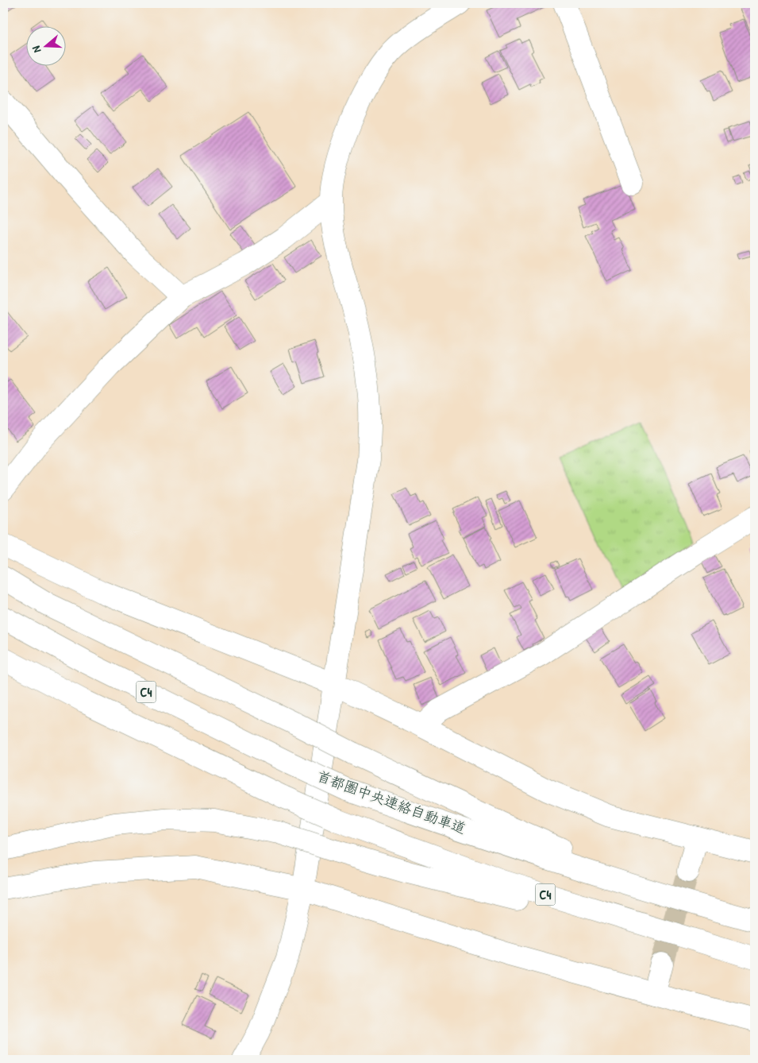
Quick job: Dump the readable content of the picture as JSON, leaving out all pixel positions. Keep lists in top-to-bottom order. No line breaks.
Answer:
{"streets":{"main road":["C4","首都圏中央連絡自動車道"]},"north":"left"}
